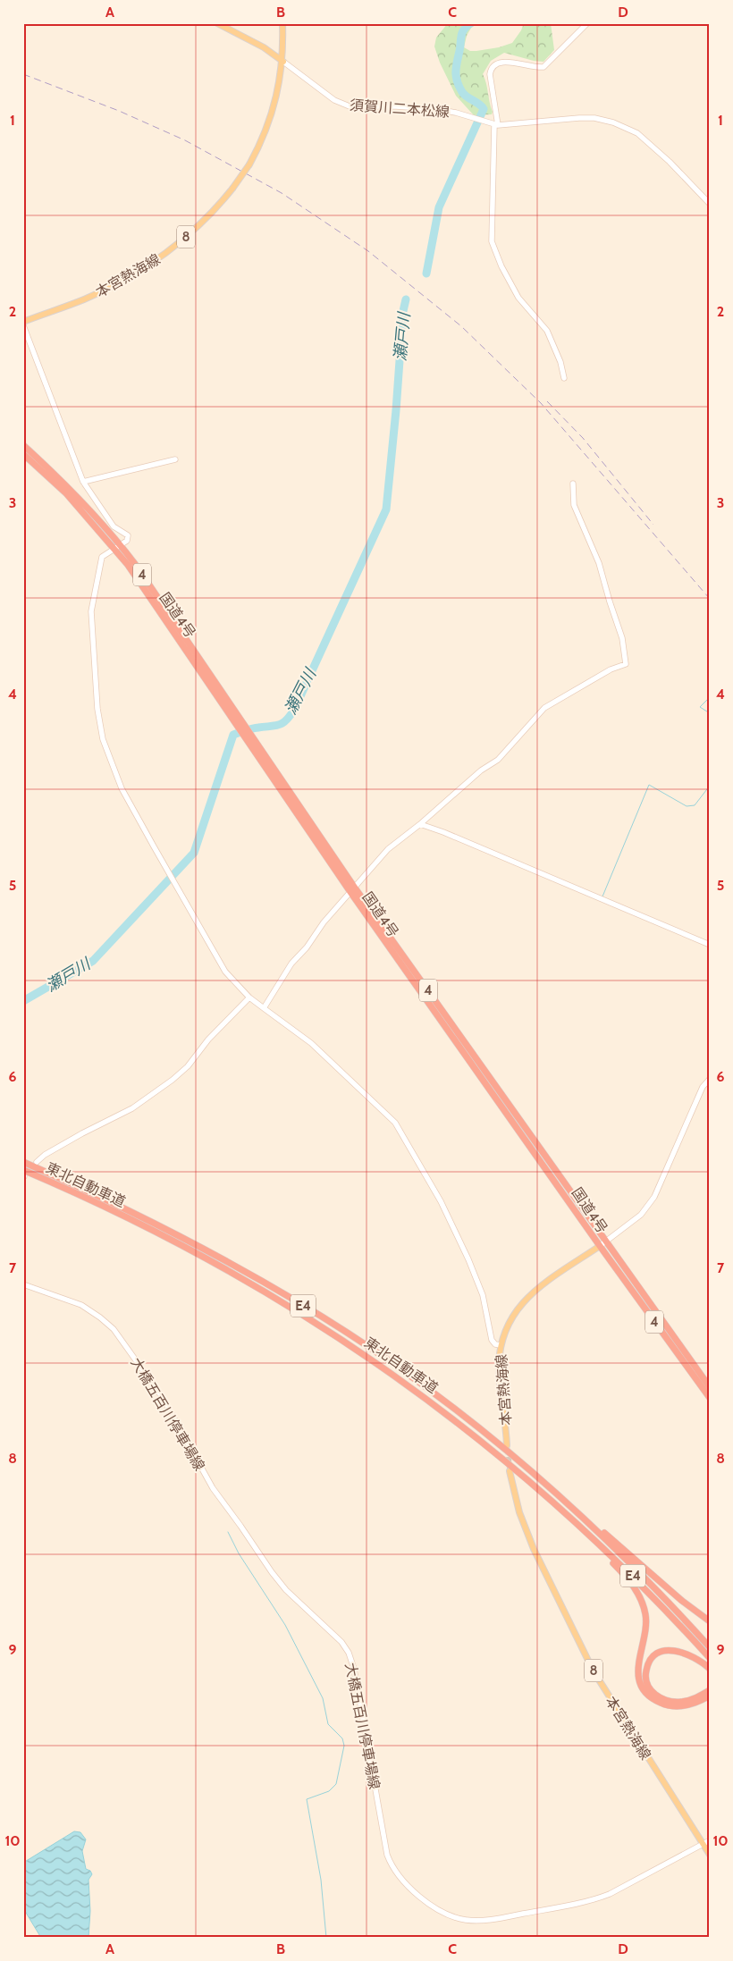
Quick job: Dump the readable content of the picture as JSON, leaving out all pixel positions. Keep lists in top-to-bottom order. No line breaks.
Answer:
{"streets":{"highway":["4","国道4号","東北自動車道","E4"],"main road":["8","本宮熱海線"],"street":["須賀川二本松線","大橋五百川停車場線"]},"crossings":[["須賀川二本松線","本宮熱海線"],["本宮熱海線","国道4号"],["本宮熱海線","大橋五百川停車場線"]],"water":["瀬戸川"],"grid":{"columns":["A","B","C","D"],"rows":["1","2","3","4","5","6","7","8","9","10"]}}
